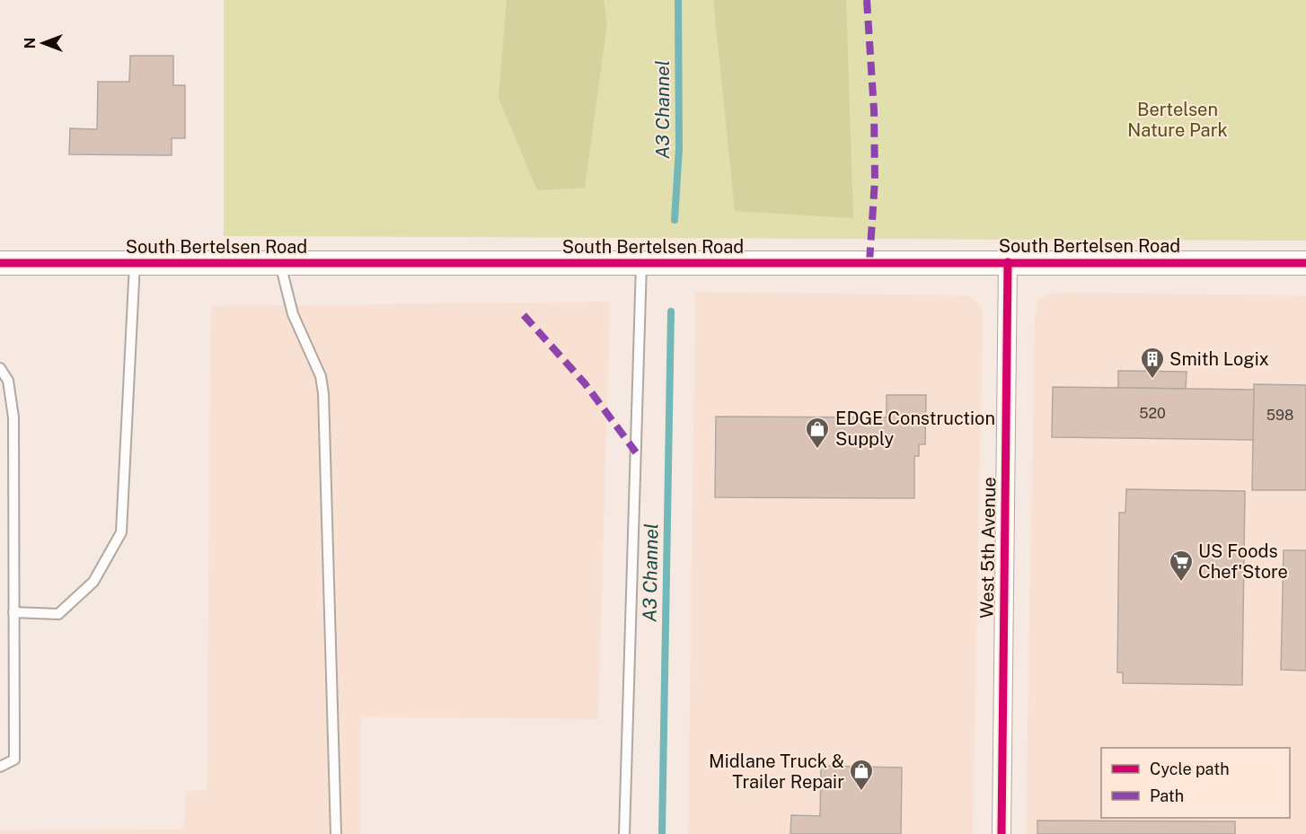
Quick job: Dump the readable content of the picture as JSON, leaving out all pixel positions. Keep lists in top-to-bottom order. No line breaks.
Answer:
{"streets":{"street":["South Bertelsen Road","West 5th Avenue"]},"crossings":[["South Bertelsen Road","West 5th Avenue"]],"water":["A3 Channel"],"parks":["Bertelsen Nature Park"],"places":{"building":["Smith Logix"],"shop":["EDGE Construction Supply","Midlane Truck & Trailer Repair"],"supermarket":["US Foods Chef'Store"]},"house_numbers":["520","598"],"legend":["Cycle path","Path"],"north":"left"}
